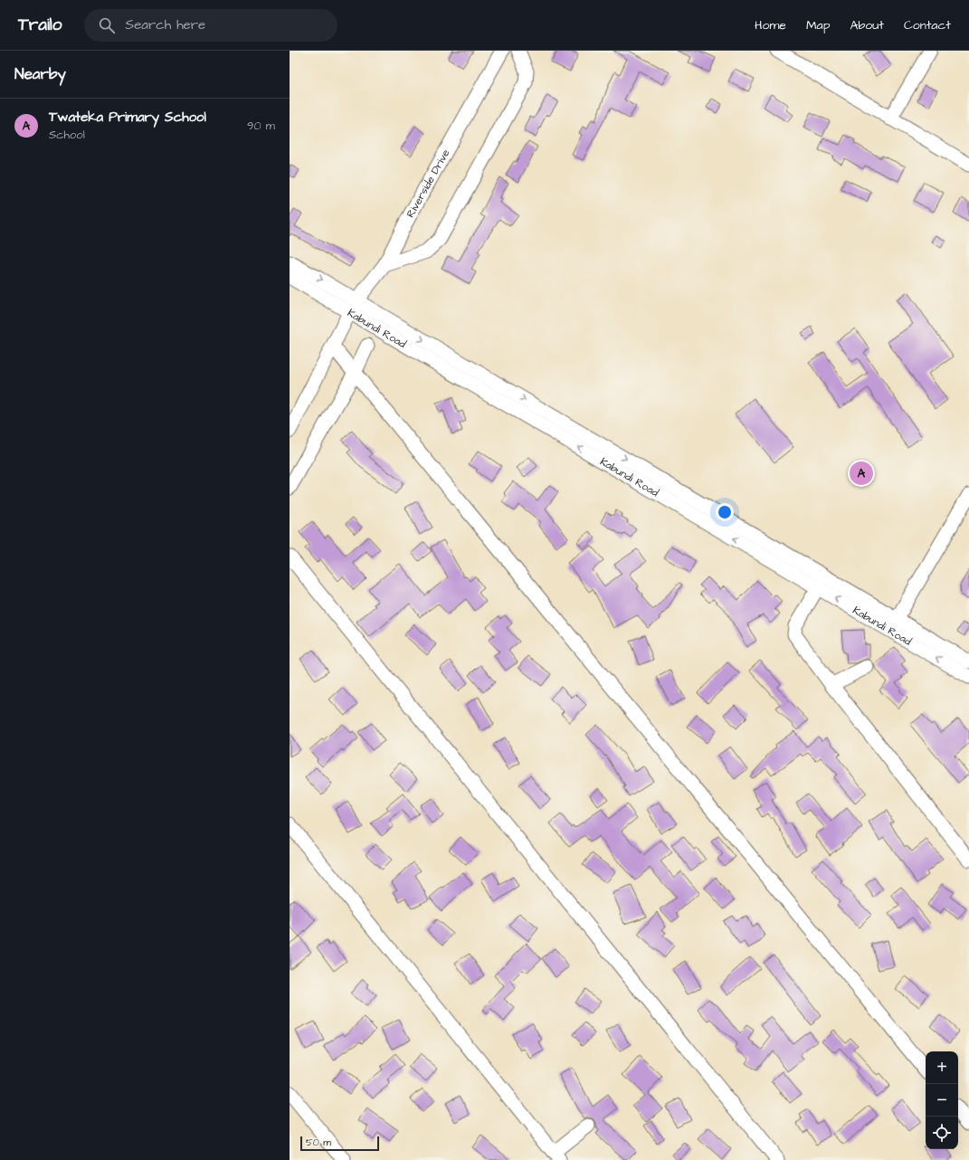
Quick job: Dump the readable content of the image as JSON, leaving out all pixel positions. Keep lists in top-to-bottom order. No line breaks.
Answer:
{"streets":{"street":["Riverside Drive","Kabundi Road"]},"crossings":[["Riverside Drive","Kabundi Road"]],"scale_bar":"50 m","page":{"header":"Trailo","search":"Search here","nav":["Home","Map","About","Contact"],"heading":"Nearby","list":[{"mark":"A","name":"Twateka Primary School","note":"School","value":"90 m"}],"pins":"A","map_buttons":["+","−"],"scale":"50 m"}}
